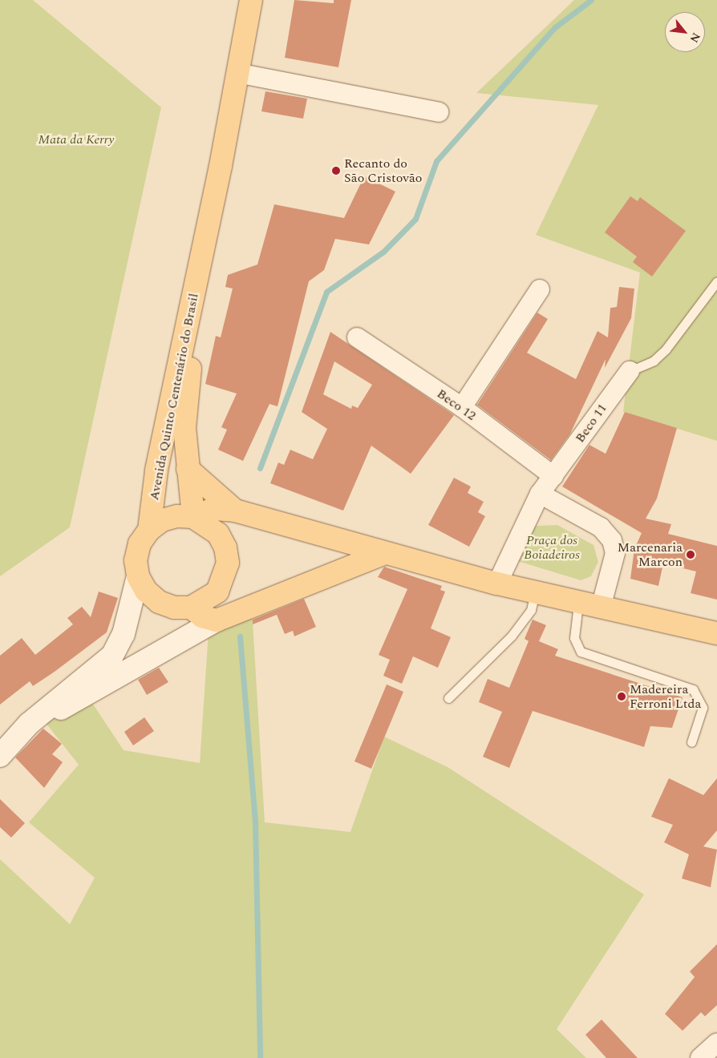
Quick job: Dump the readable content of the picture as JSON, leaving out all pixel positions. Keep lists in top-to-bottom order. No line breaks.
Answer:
{"streets":{"main road":["Avenida Quinto Centenário do Brasil"],"street":["Beco 12","Beco 11"]},"crossings":[["Beco 12","Beco 11"]],"parks":["Mata da Kerry","Praça dos Boiadeiros"],"places":["Recanto do São Cristovão","Marcenaria Marcon","Madereira Ferroni Ltda"],"north":"bottom right"}
